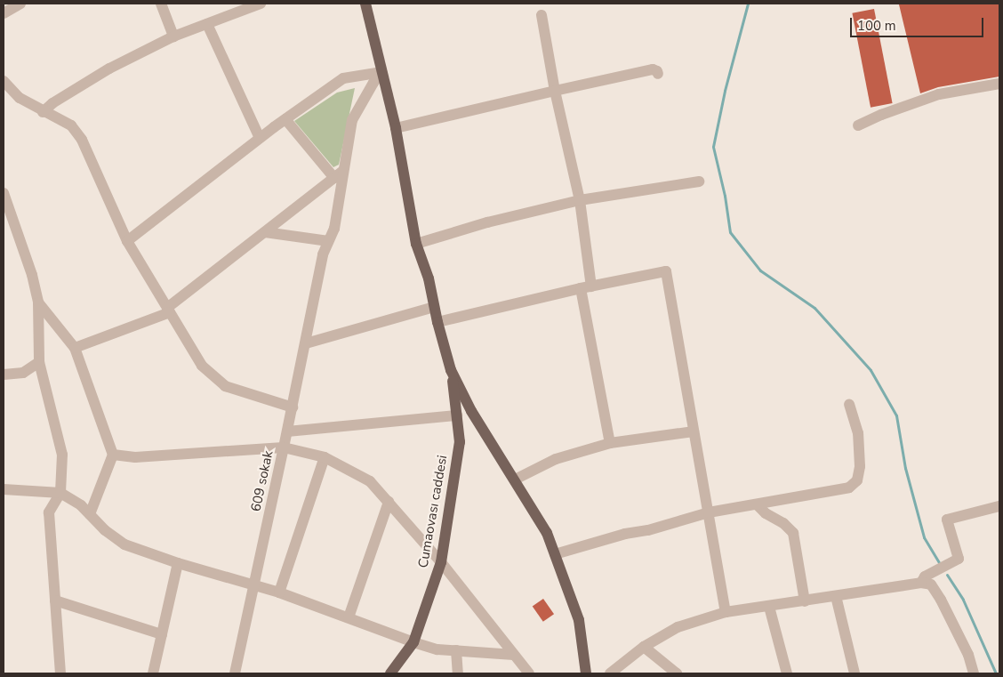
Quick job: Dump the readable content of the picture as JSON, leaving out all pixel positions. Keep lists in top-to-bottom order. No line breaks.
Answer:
{"streets":{"main road":["Cumaovası caddesi"],"street":["609 sokak"]},"crossings":[["609 sokak","Cumaovası caddesi"]],"scale_bar":"100 m"}
